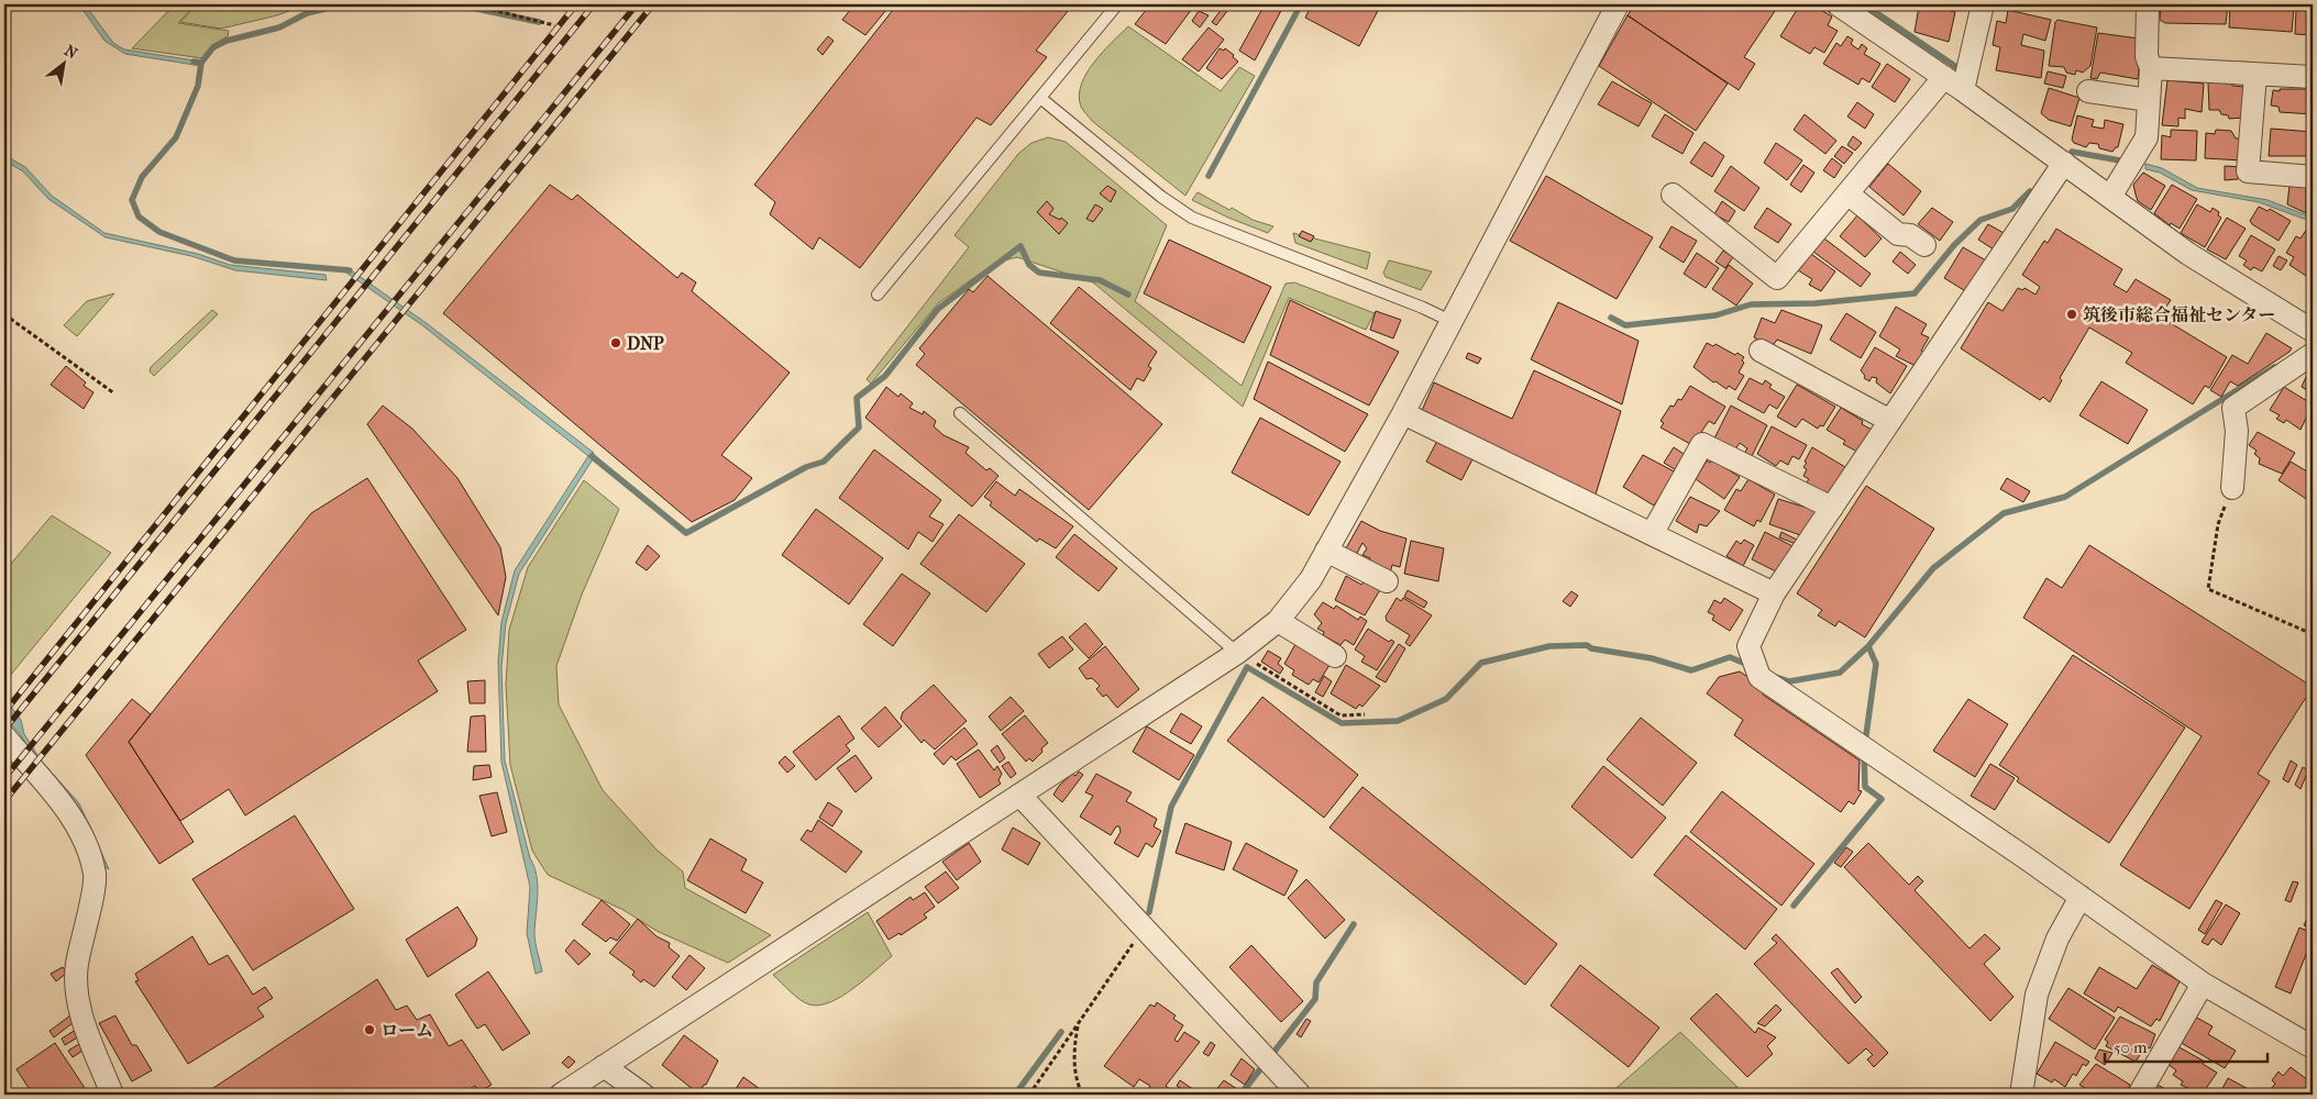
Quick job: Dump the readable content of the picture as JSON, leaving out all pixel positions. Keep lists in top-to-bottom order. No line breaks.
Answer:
{"places":["筑後市総合福祉センター","DNP","ローム"],"scale_bar":"50 m","north":"top right"}
